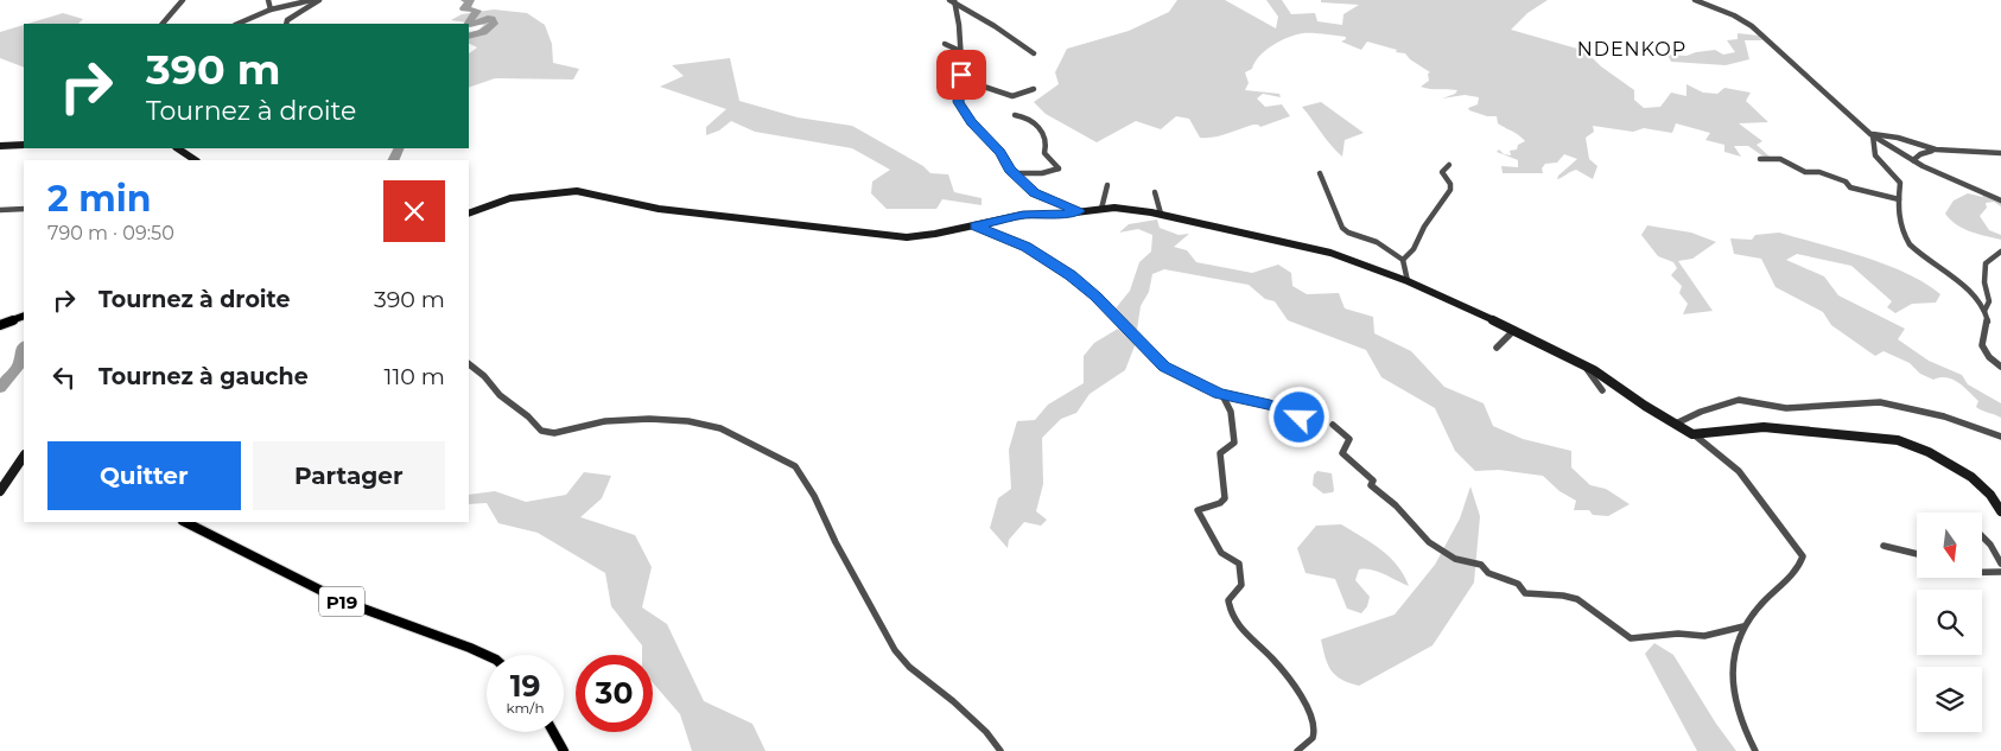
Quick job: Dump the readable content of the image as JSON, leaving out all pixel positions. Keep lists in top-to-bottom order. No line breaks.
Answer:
{"streets":{"main road":["P19"]},"districts":["NDENKOP"],"north":"bottom","page":{"turn":["390 m","Tournez à droite"],"heading":["2 min","790 m · 09:50"],"list":[{"name":"Tournez à droite","value":"390 m"},{"name":"Tournez à gauche","value":"110 m"}],"buttons":["Quitter","Partager"],"speed":"19 km/h","limit":"30"}}
